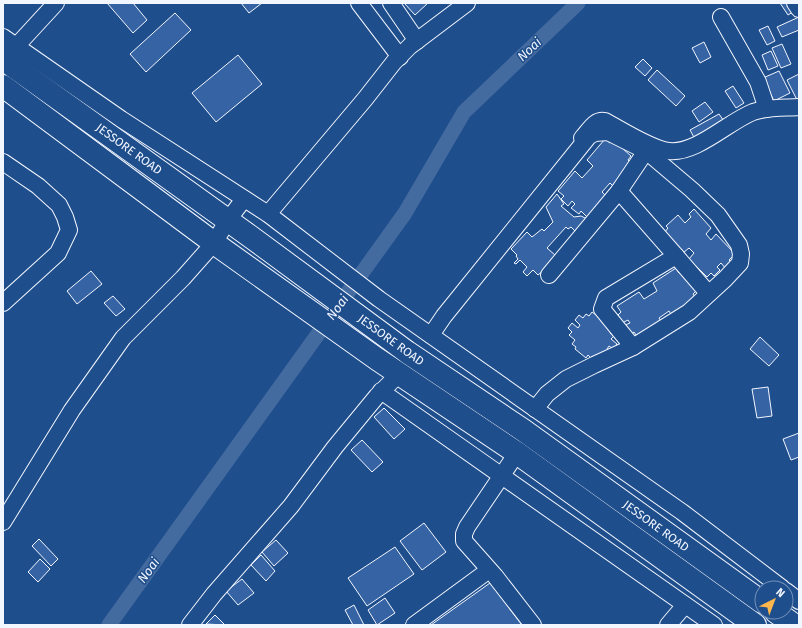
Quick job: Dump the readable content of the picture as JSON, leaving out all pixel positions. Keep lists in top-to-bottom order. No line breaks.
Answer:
{"streets":{"highway":["JESSORE ROAD"]},"water":["Noai"],"north":"top right"}
